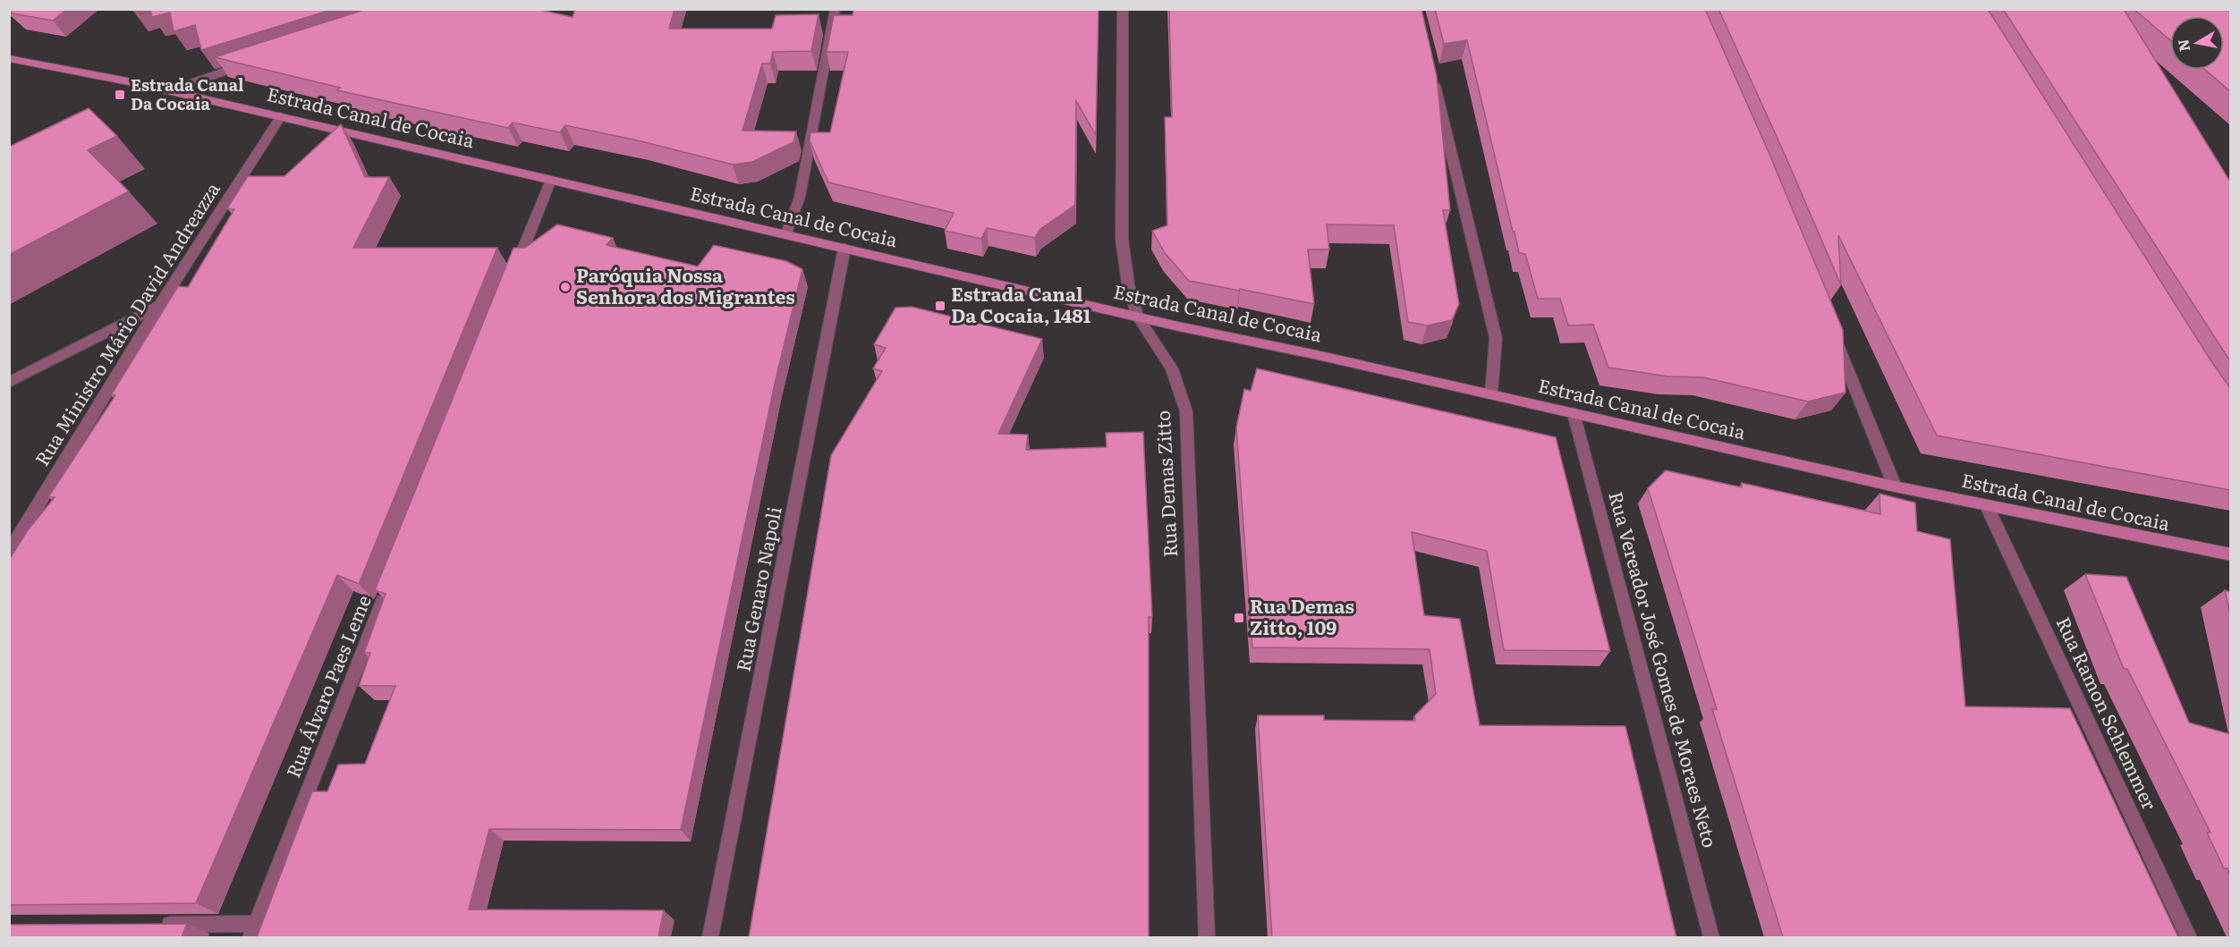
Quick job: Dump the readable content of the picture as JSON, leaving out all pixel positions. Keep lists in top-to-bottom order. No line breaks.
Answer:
{"streets":{"main road":["Estrada Canal de Cocaia"],"street":["Rua Ministro Mário David Andreazza","Rua Demas Zitto","Rua Genaro Napoli","Rua Vereador José Gomes de Moraes Neto","Rua Álvaro Paes Leme","Rua Ramon Schlemmer"]},"crossings":[["Estrada Canal de Cocaia","Rua Ministro Mário David Andreazza"],["Estrada Canal de Cocaia","Rua Demas Zitto"],["Estrada Canal de Cocaia","Rua Genaro Napoli"],["Estrada Canal de Cocaia","Rua Vereador José Gomes de Moraes Neto"],["Estrada Canal de Cocaia","Rua Ramon Schlemmer"]],"places":{"transit":["Estrada Canal Da Cocaia","Estrada Canal Da Cocaia, 1481","Rua Demas Zitto, 109"],"other":["Paróquia Nossa Senhora dos Migrantes"]},"north":"left"}
